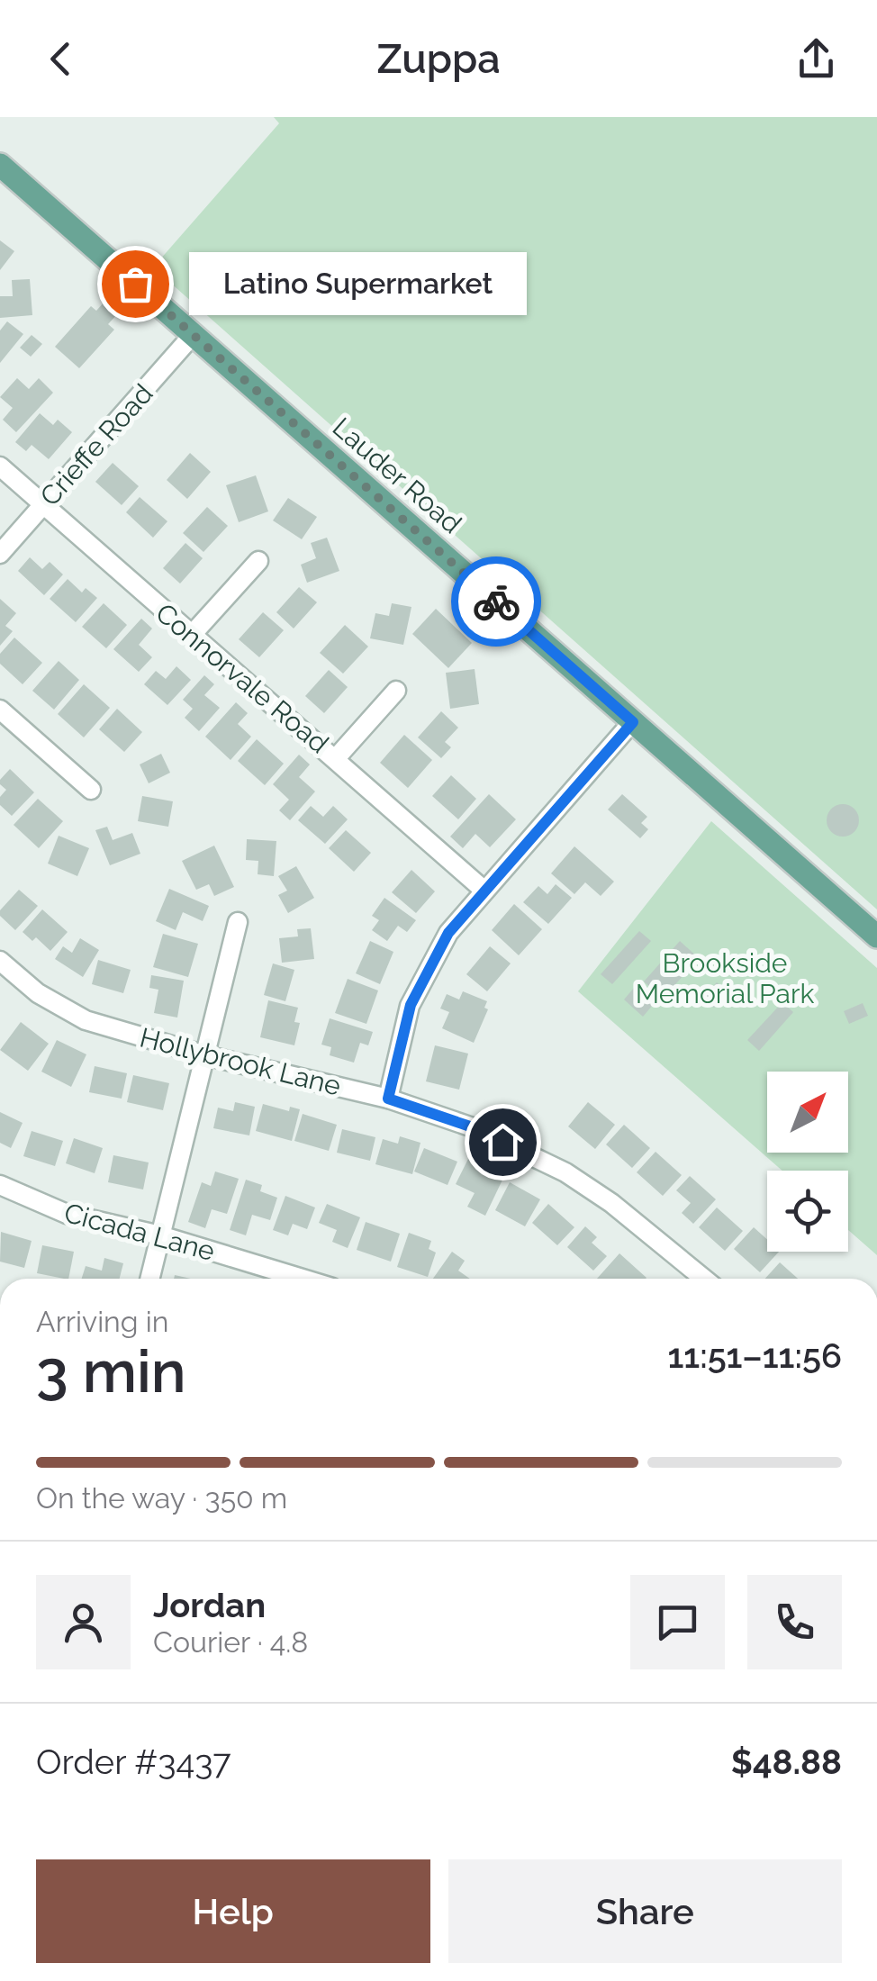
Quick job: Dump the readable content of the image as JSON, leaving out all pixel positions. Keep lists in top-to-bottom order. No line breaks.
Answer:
{"streets":{"main road":["Lauder Road"],"street":["Crieffe Road","Connorvale Road","Hollybrook Lane","Cicada Lane"]},"crossings":[["Crieffe Road","Lauder Road"],["Crieffe Road","Connorvale Road"]],"parks":["Brookside Memorial Park"],"places":["Latino Supermarket"],"north":"top right","page":{"header":"Zuppa","bubble":"Latino Supermarket","heading":["3 min","Arriving in","11:51–11:56"],"panel":["Jordan","Courier · 4.8","Order #3437","$48.88"],"bar":"On the way · 350 m","buttons":["Help","Share"]}}
